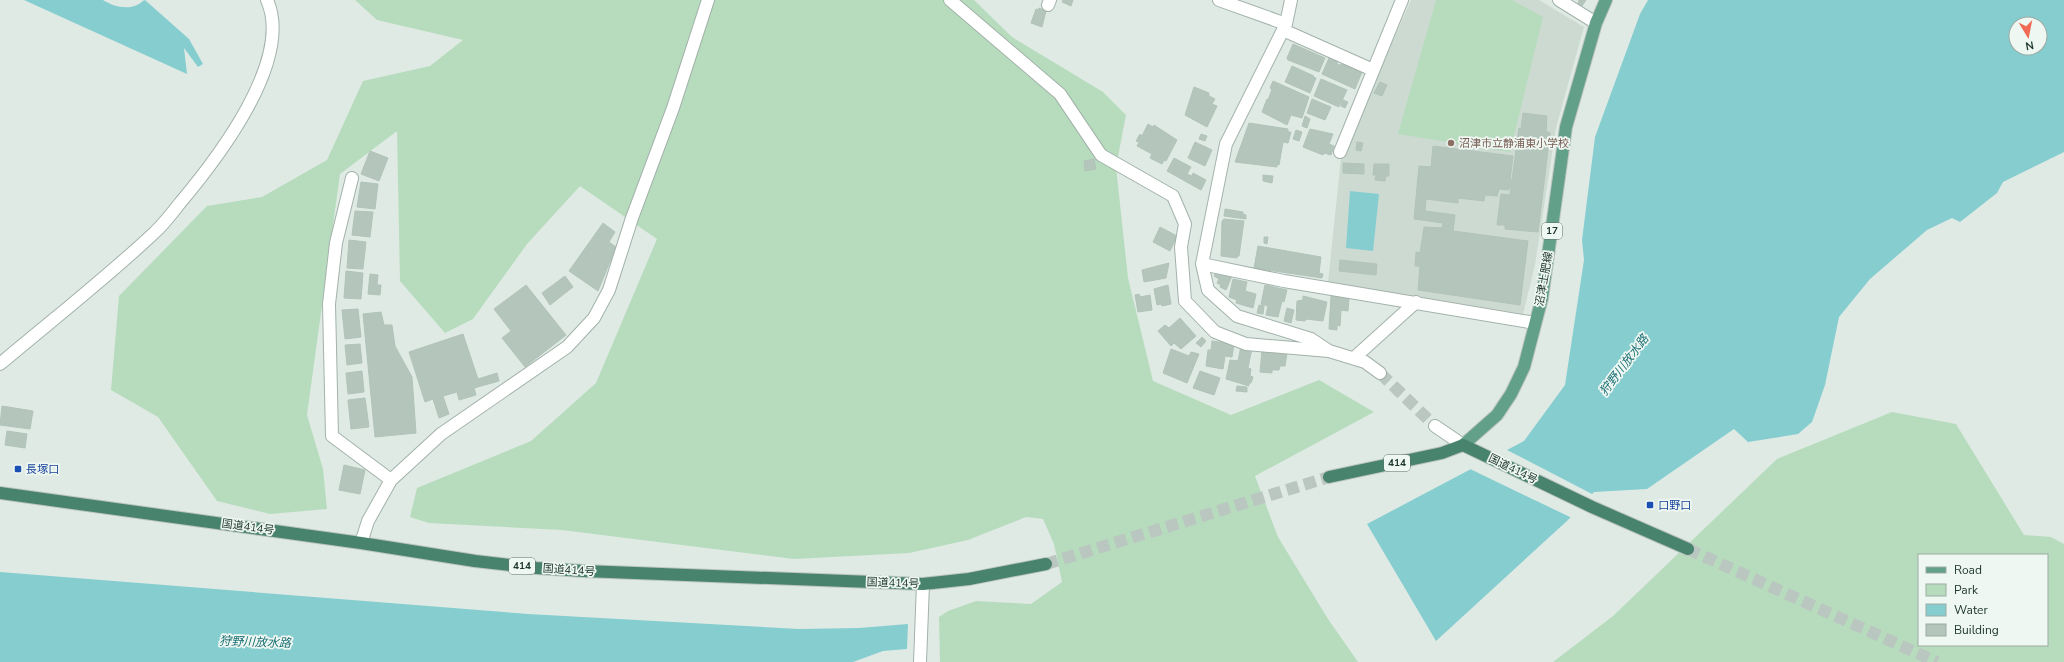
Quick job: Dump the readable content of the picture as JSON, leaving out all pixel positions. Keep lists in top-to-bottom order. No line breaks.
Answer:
{"streets":{"highway":["414","国道414号"],"main road":["17","沼津土肥線"]},"crossings":[["沼津土肥線","414"],["沼津土肥線","国道414号"],["414","国道414号"]],"water":["狩野川放水路"],"places":{"other":["沼津市立静浦東小学校"],"transit":["長塚口","口野口"]},"legend":["Road","Park","Water","Building"],"north":"bottom"}
